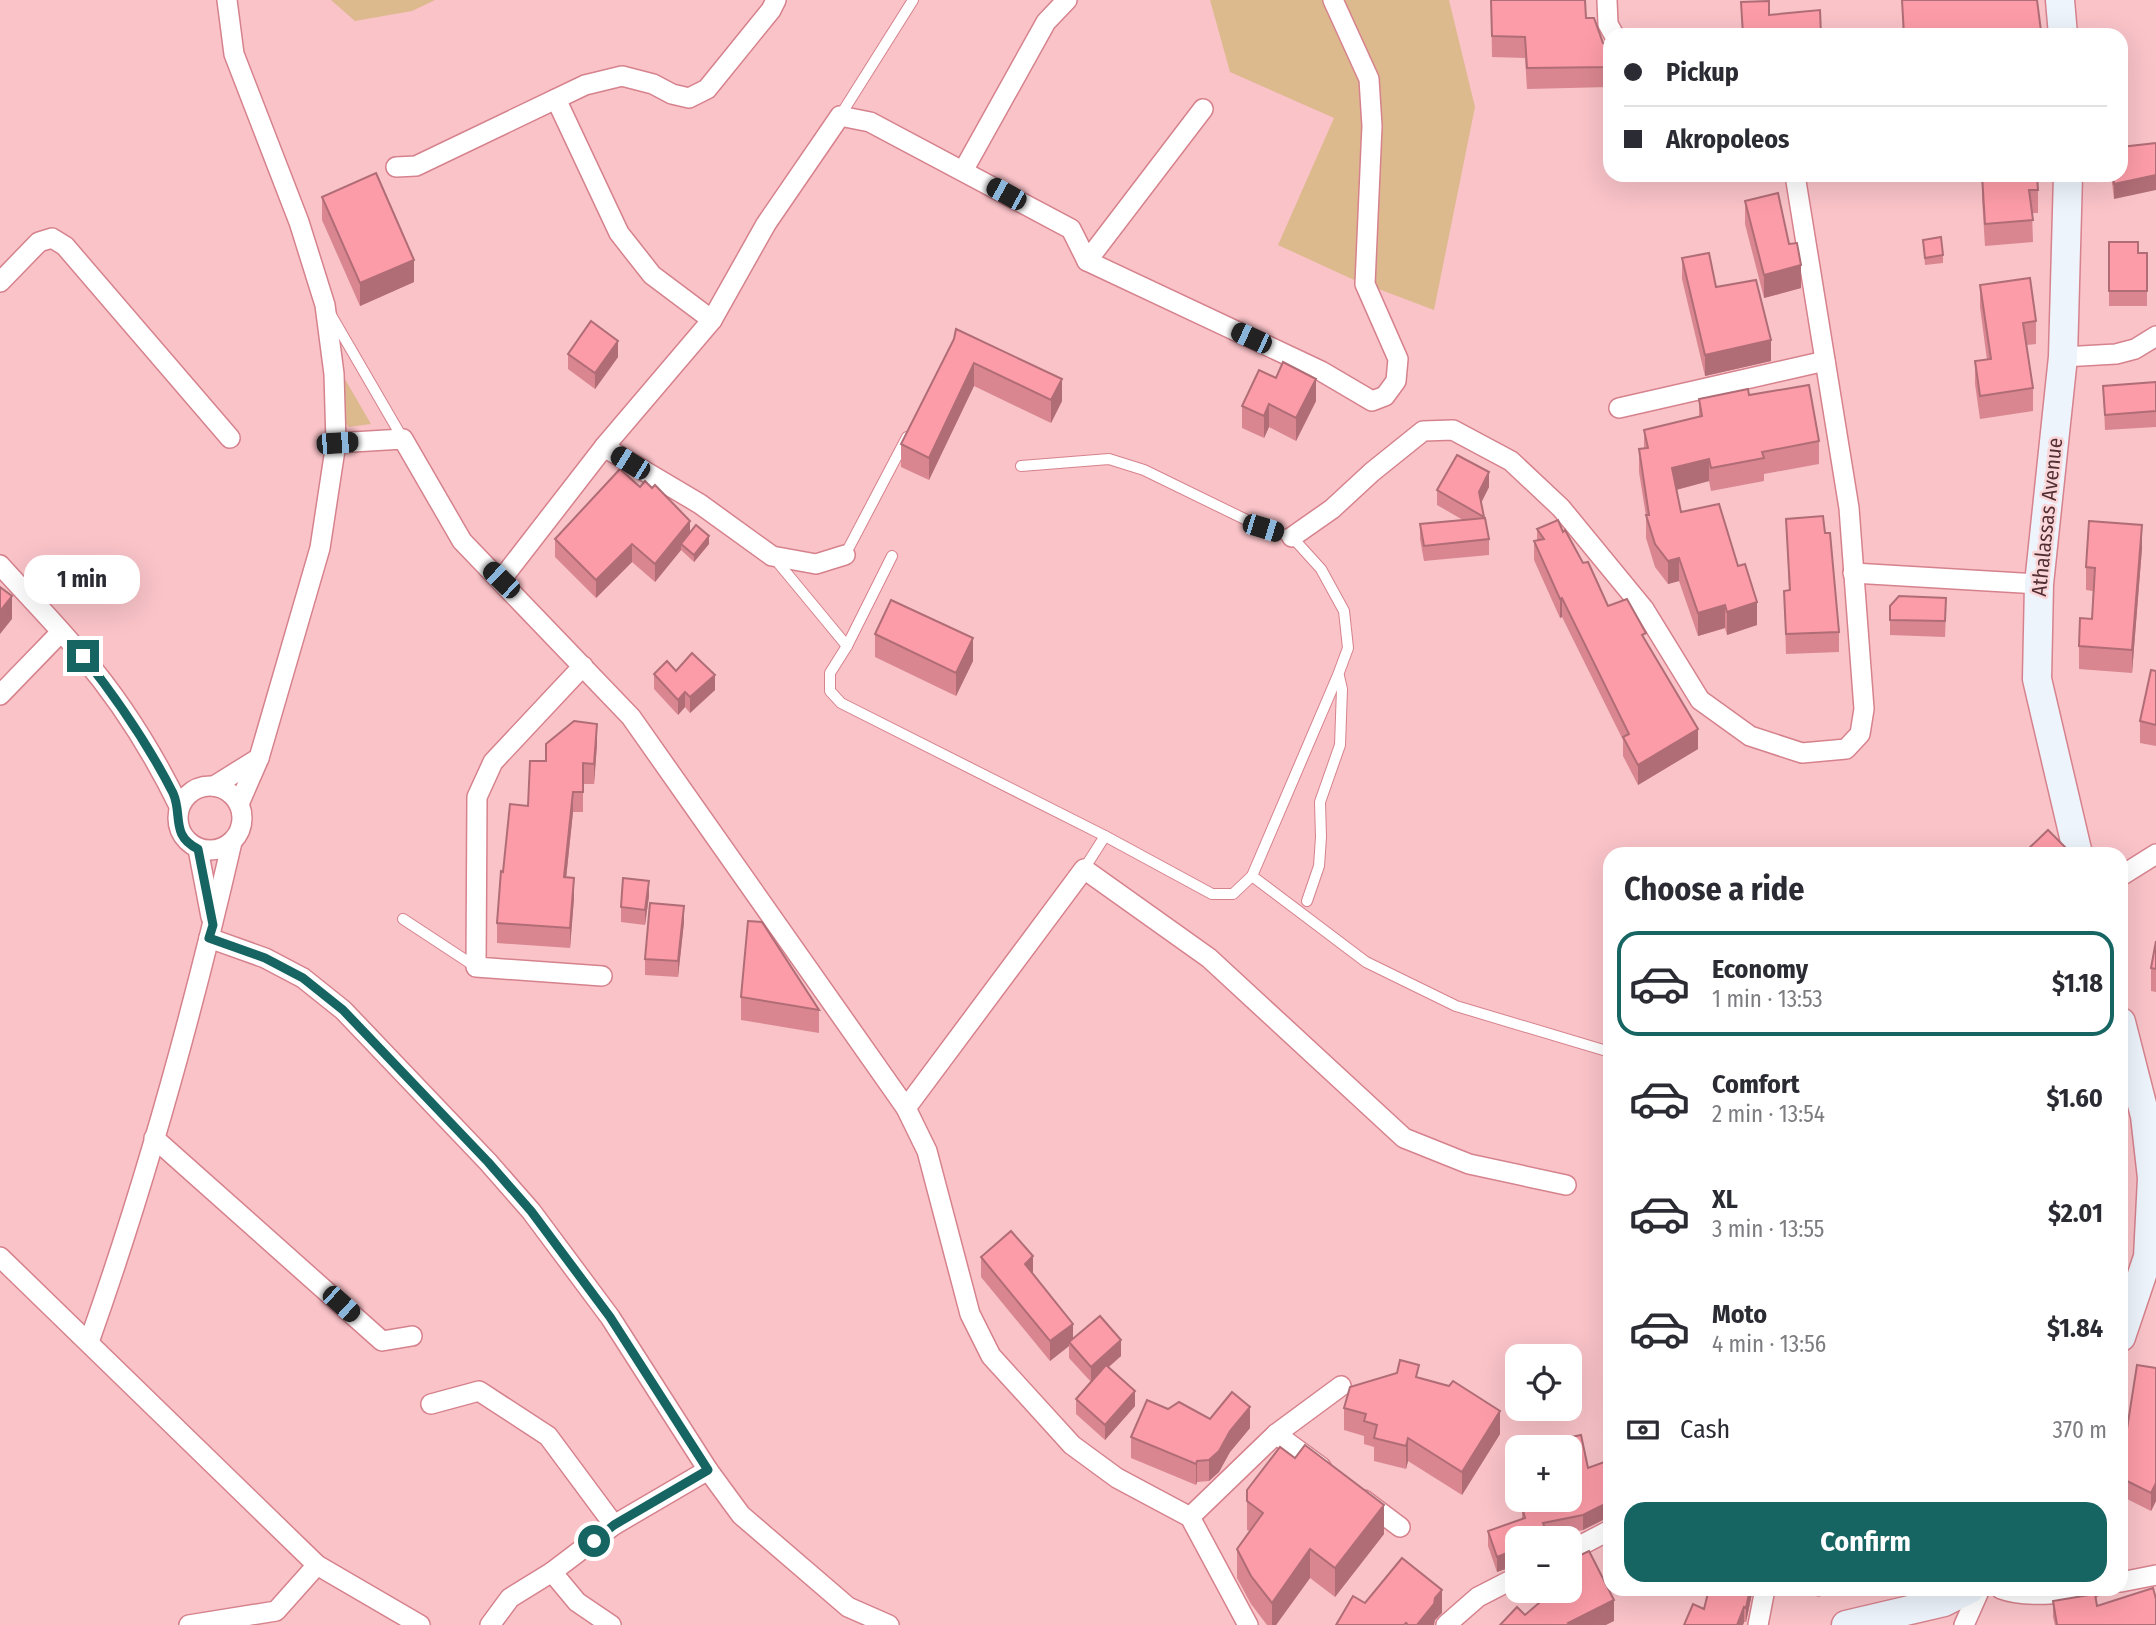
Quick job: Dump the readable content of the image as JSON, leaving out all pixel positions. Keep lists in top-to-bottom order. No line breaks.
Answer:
{"streets":{"main road":["Athalassas Avenue"]},"page":{"banner":["Pickup","Akropoleos"],"bubble":"1 min","heading":"Choose a ride","list":[{"name":"Economy","note":"1 min · 13:53","value":"$1.18"},{"name":"Comfort","note":"2 min · 13:54","value":"$1.60"},{"name":"XL","note":"3 min · 13:55","value":"$2.01"},{"name":"Moto","note":"4 min · 13:56","value":"$1.84"}],"map_buttons":["+","−"],"pay":["Cash","370 m"],"buttons":"Confirm"}}
